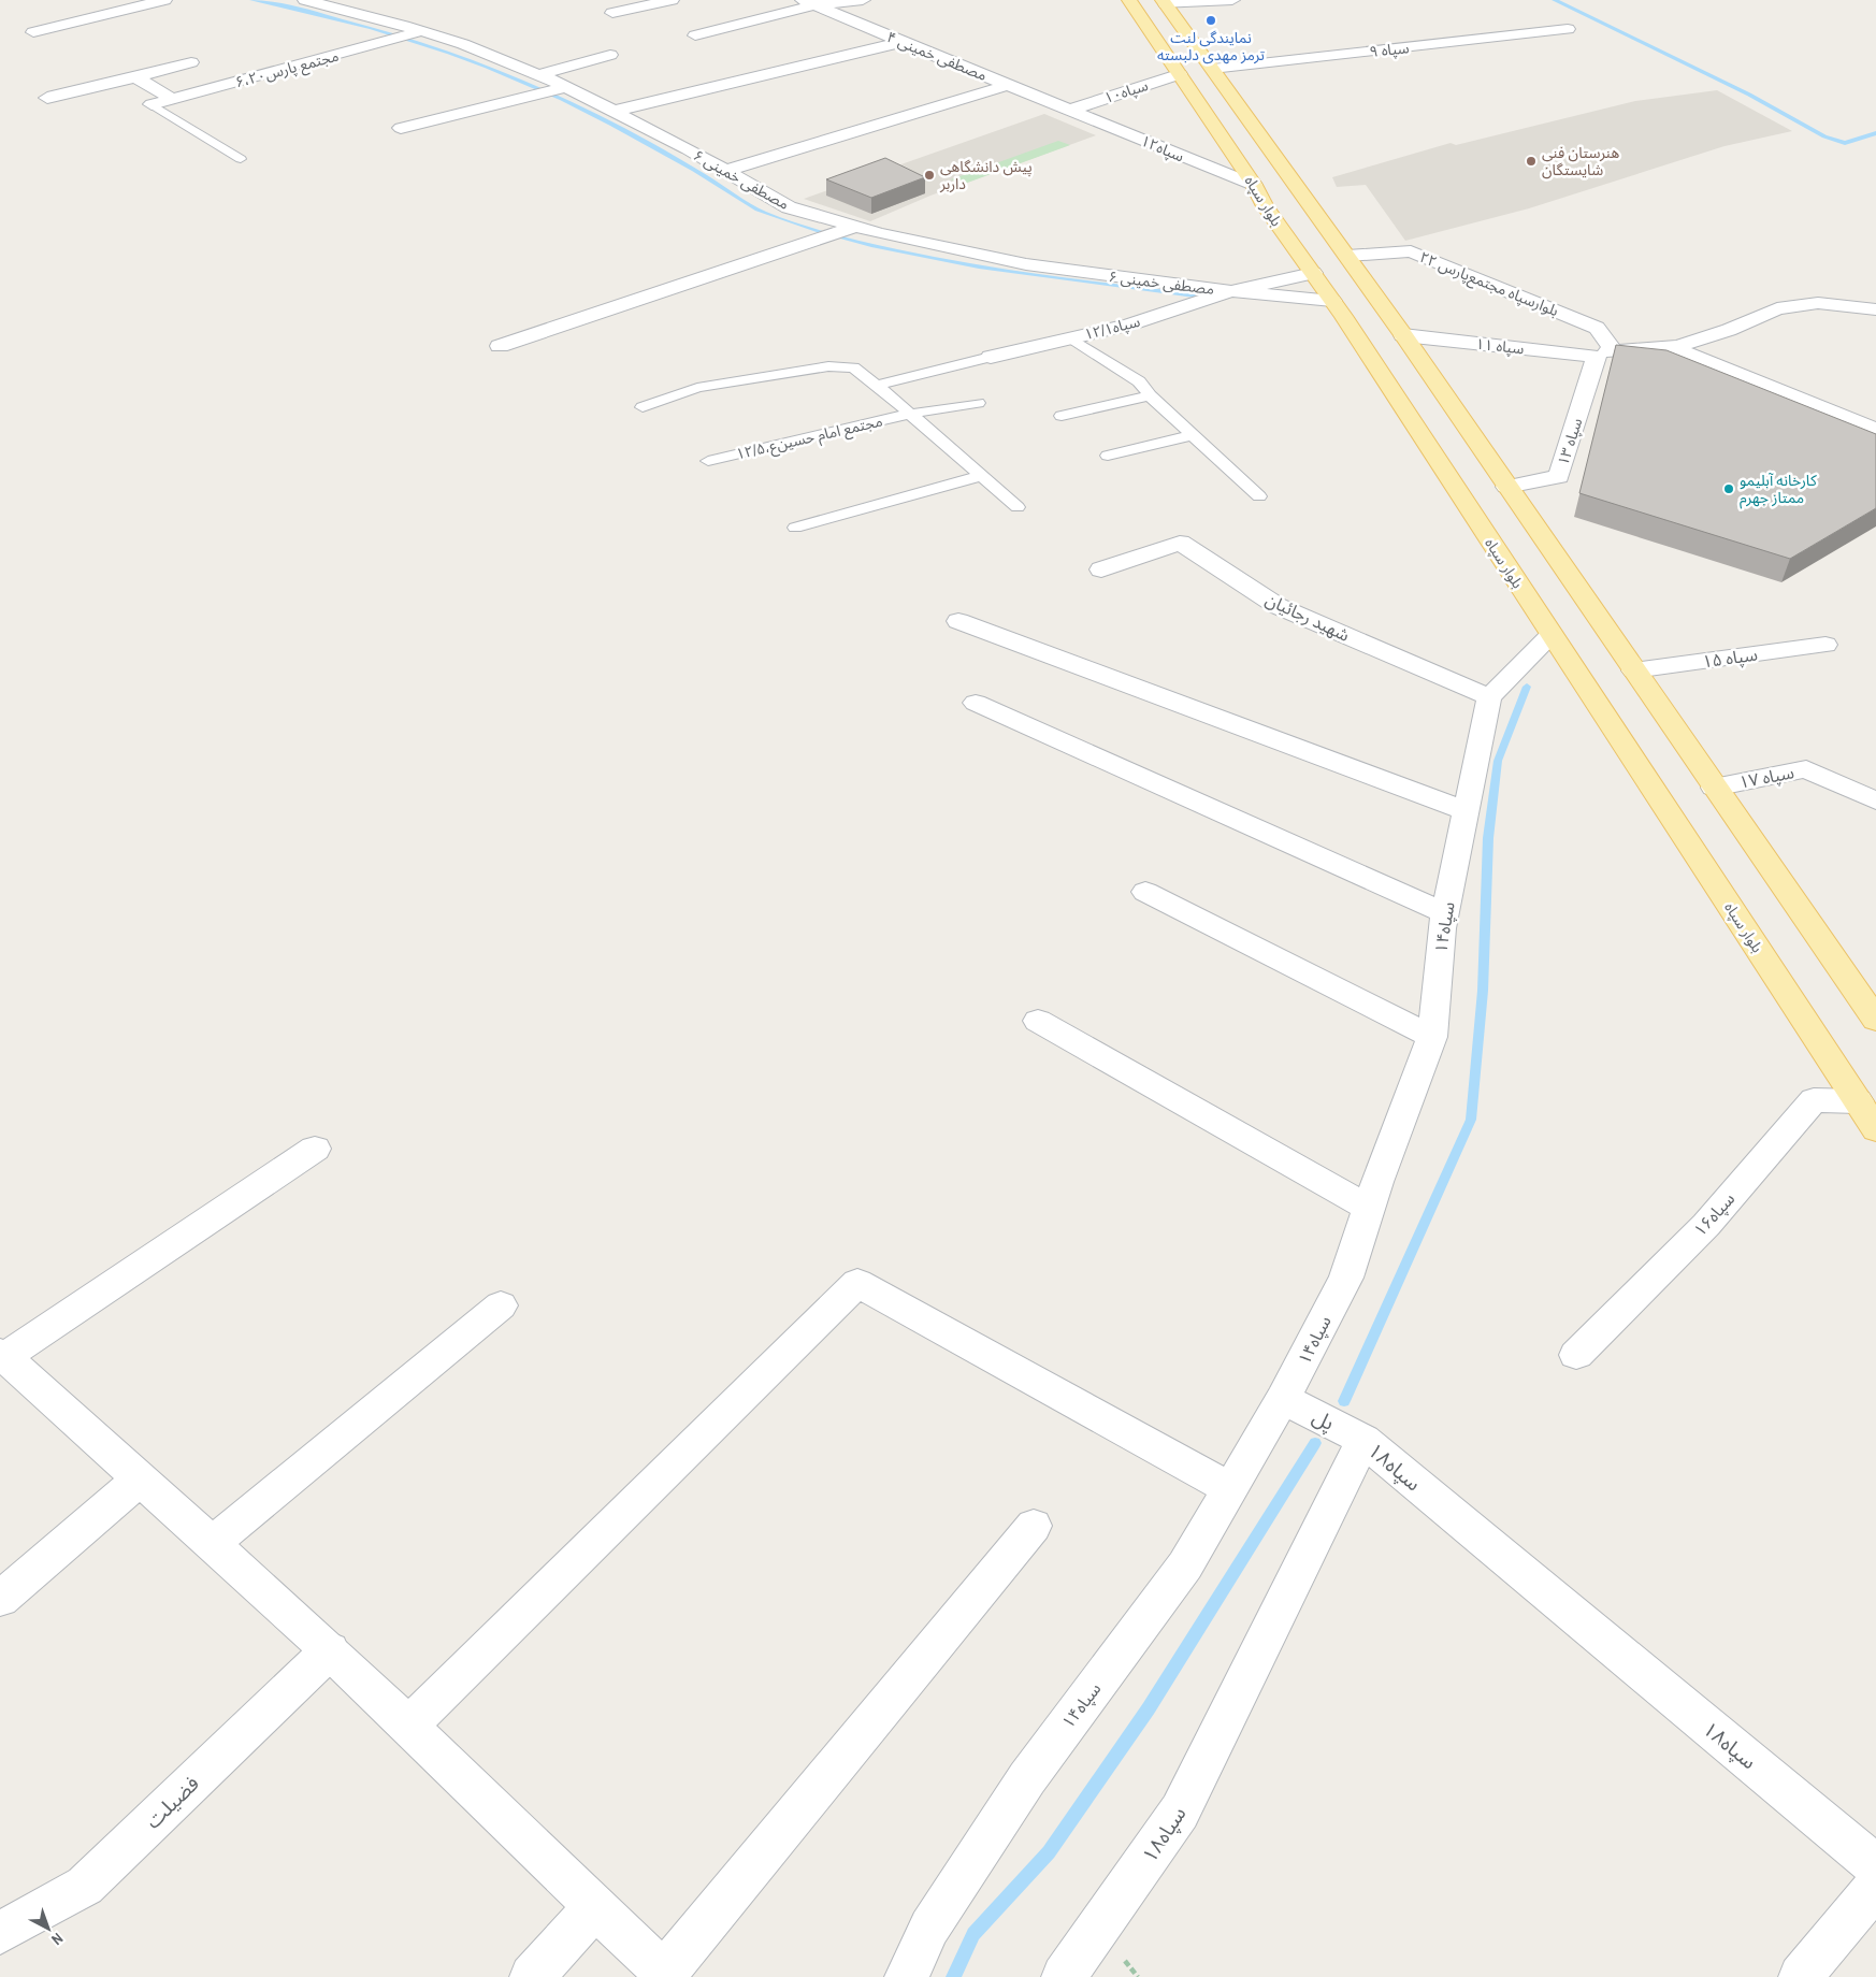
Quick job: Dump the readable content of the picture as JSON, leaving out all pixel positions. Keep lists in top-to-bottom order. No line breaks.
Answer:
{"streets":{"main road":["بلوار سپاه"],"street":["سپاه ۹","مصطفی خمینی ۴","۶،مجتمع پارس۲۰","سپاه۱۰","سپاه۱۲","مصطفی خمینی ۶","بلوارسپاه مجتمع‌پارس ۲۲","سپاه۱۲/۱","سپاه ۱۱","سپاه ۱۳","شهید رجائیان","سپاه ۱۵","سپاه ۱۷","سپاه۱۴","سپاه۱۶","پل","سپاه۱۸","فضیلت"],"lane":["۱۲/۵،مجتمع امام حسین‌ع"]},"crossings":[["سپاه ۹","بلوار سپاه"],["مصطفی خمینی ۴","سپاه۱۰"],["مصطفی خمینی ۴","سپاه۱۲"],["۶،مجتمع پارس۲۰","مصطفی خمینی ۶"],["سپاه۱۰","سپاه۱۲"],["سپاه۱۰","بلوار سپاه"],["سپاه۱۲","بلوار سپاه"],["مصطفی خمینی ۶","سپاه۱۲/۱"],["بلوار سپاه","بلوارسپاه مجتمع‌پارس ۲۲"],["بلوار سپاه","سپاه۱۲/۱"],["بلوار سپاه","سپاه ۱۱"],["بلوار سپاه","سپاه ۱۳"],["بلوار سپاه","سپاه ۱۵"],["بلوار سپاه","سپاه ۱۷"],["بلوار سپاه","سپاه۱۶"],["بلوارسپاه مجتمع‌پارس ۲۲","سپاه ۱۱"],["بلوارسپاه مجتمع‌پارس ۲۲","سپاه ۱۳"],["سپاه ۱۱","سپاه ۱۳"],["شهید رجائیان","سپاه۱۴"],["سپاه۱۴","پل"],["پل","سپاه۱۸"]],"places":["نمایندگی لنت ترمز مهدی دلبسته","هنرستان فنی شایستگان","پیش دانشگاهی داربر","کارخانه آبلیمو ممتاز جهرم"],"north":"bottom right"}
